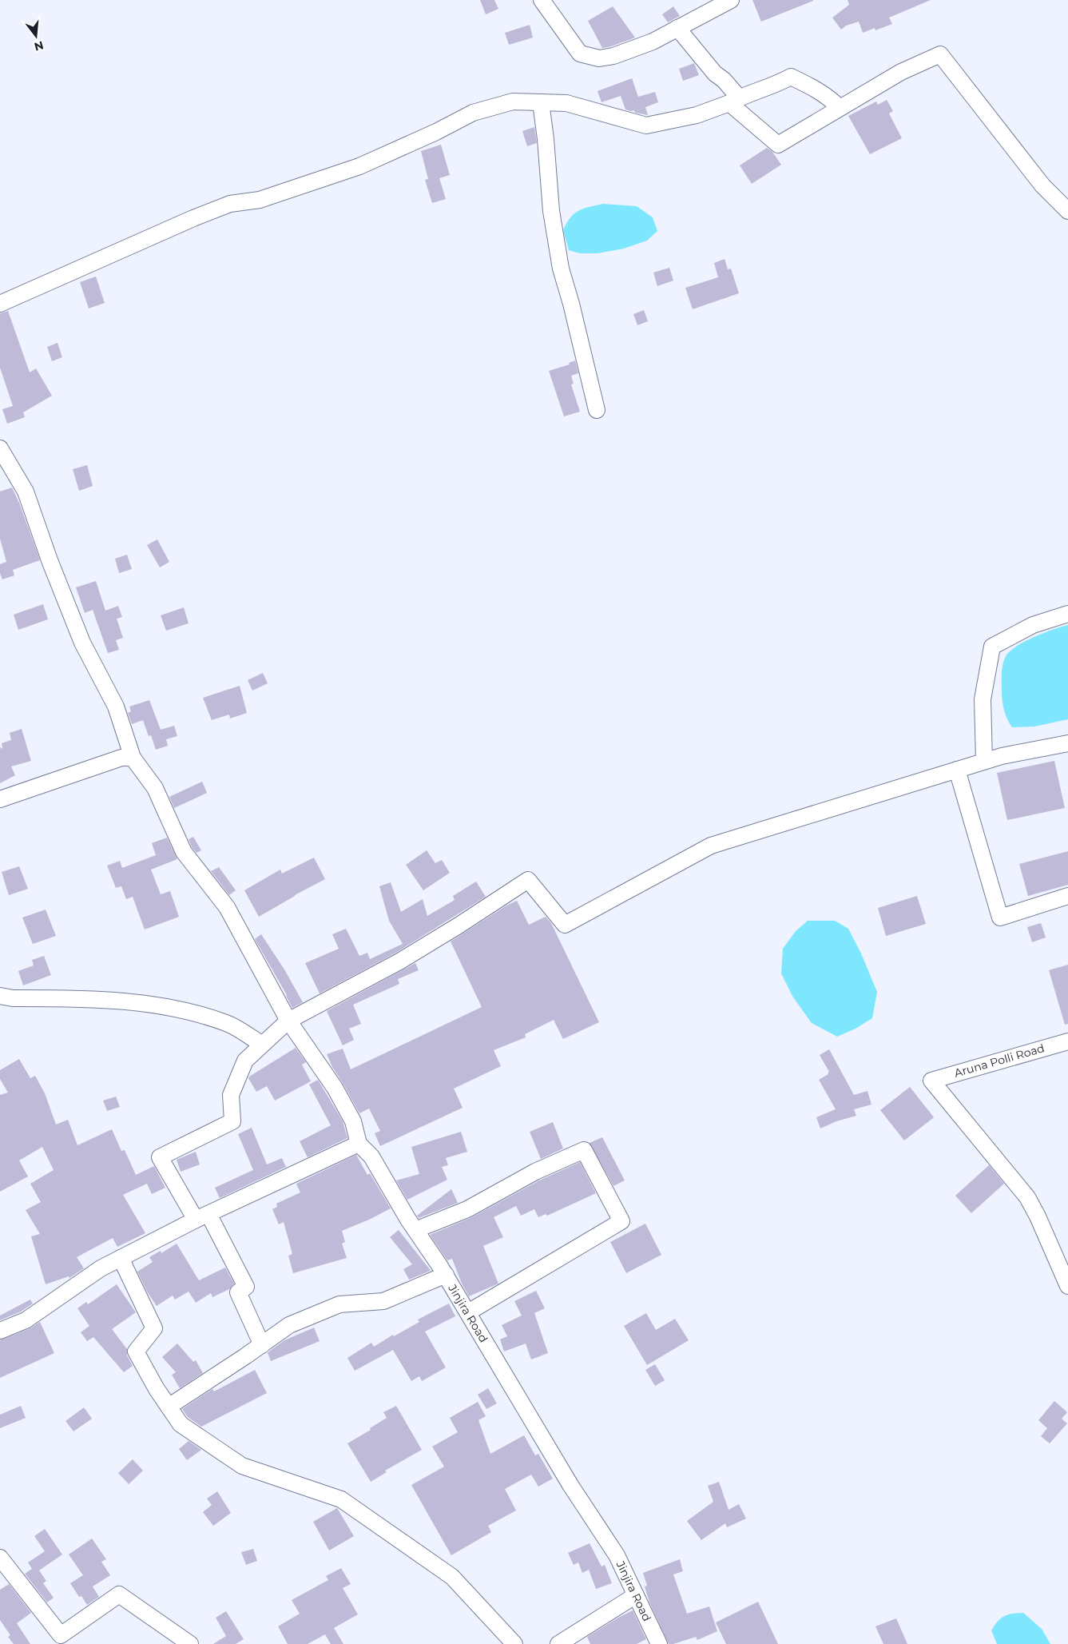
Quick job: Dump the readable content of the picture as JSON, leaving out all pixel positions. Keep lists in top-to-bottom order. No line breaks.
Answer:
{"streets":{"street":["Aruna Polli Road","Jinjira Road"]},"north":"bottom"}
